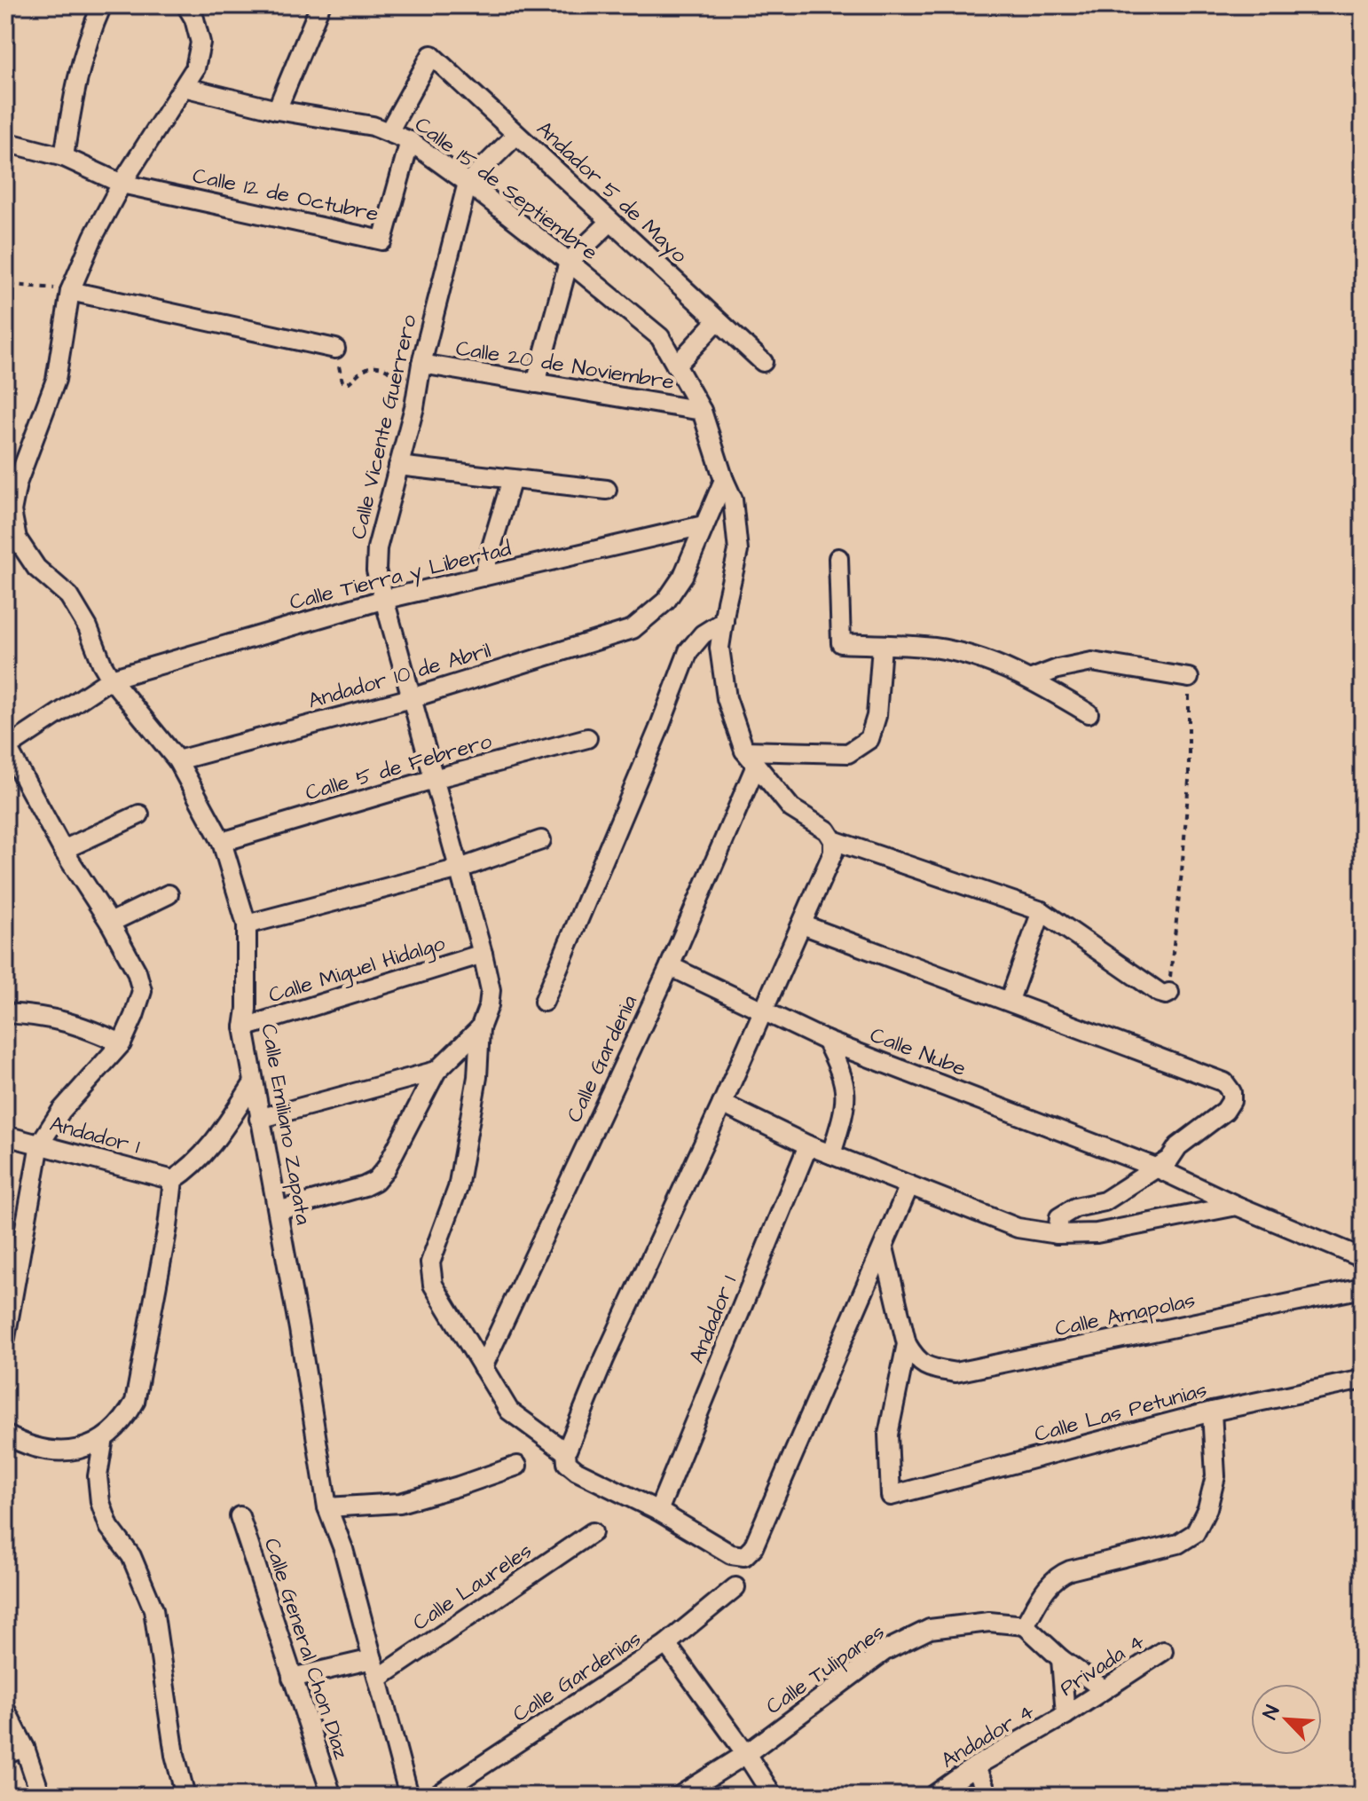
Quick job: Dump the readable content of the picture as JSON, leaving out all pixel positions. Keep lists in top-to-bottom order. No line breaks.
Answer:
{"streets":{"street":["Calle 15 de Septiembre","Andador 5 de Mayo","Calle 12 de Octubre","Calle 20 de Noviembre","Calle Vicente Guerrero","Calle Tierra y Libertad","Andador 10 de Abril","Calle 5 de Febrero","Calle Miguel Hidalgo","Calle Nube","Calle Gardenia","Calle Emiliano Zapata","Andador 1","Calle Amapolas","Calle Las Petunias","Calle Laureles","Calle General Chon Díaz","Privada 4","Calle Tulipanes","Calle Gardenias","Andador 4"]},"crossings":[["Calle 15 de Septiembre","Andador 5 de Mayo"],["Calle 15 de Septiembre","Calle 12 de Octubre"],["Calle 15 de Septiembre","Calle 20 de Noviembre"],["Calle 15 de Septiembre","Calle Vicente Guerrero"],["Calle 15 de Septiembre","Calle Gardenia"],["Calle 15 de Septiembre","Calle Emiliano Zapata"],["Calle 12 de Octubre","Calle Emiliano Zapata"],["Calle 20 de Noviembre","Calle Vicente Guerrero"],["Calle Vicente Guerrero","Calle Tierra y Libertad"],["Calle Vicente Guerrero","Andador 10 de Abril"],["Calle Vicente Guerrero","Calle 5 de Febrero"],["Calle Vicente Guerrero","Calle Miguel Hidalgo"],["Calle Vicente Guerrero","Calle Gardenia"],["Calle Vicente Guerrero","Andador 1"],["Calle Tierra y Libertad","Andador 10 de Abril"],["Calle Tierra y Libertad","Calle Emiliano Zapata"],["Andador 10 de Abril","Calle Emiliano Zapata"],["Calle 5 de Febrero","Calle Emiliano Zapata"],["Calle Miguel Hidalgo","Calle Emiliano Zapata"],["Calle Nube","Calle Gardenia"],["Calle Emiliano Zapata","Calle Laureles"],["Calle Amapolas","Calle Las Petunias"],["Privada 4","Andador 4"]],"north":"top left"}
